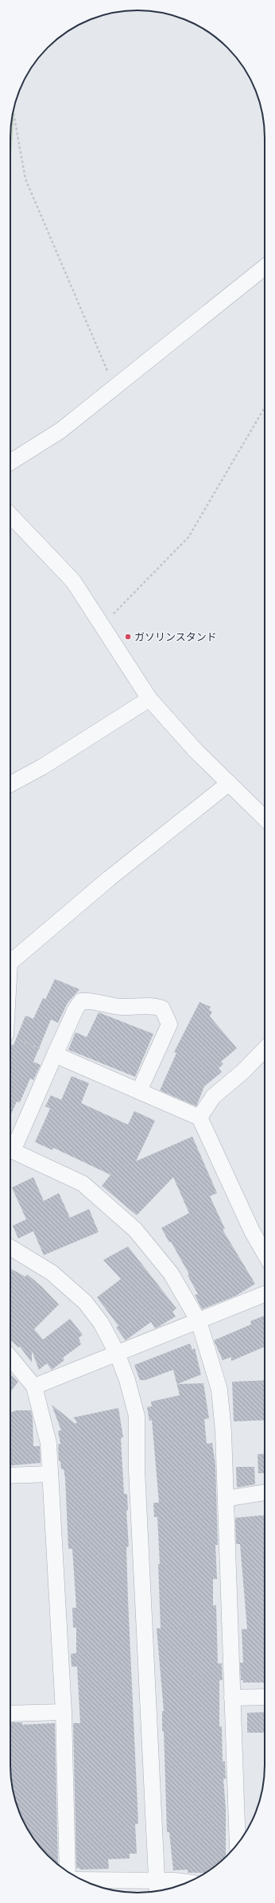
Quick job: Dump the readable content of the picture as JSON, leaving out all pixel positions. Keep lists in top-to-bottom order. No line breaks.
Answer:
{"places":["ガソリンスタンド"]}
